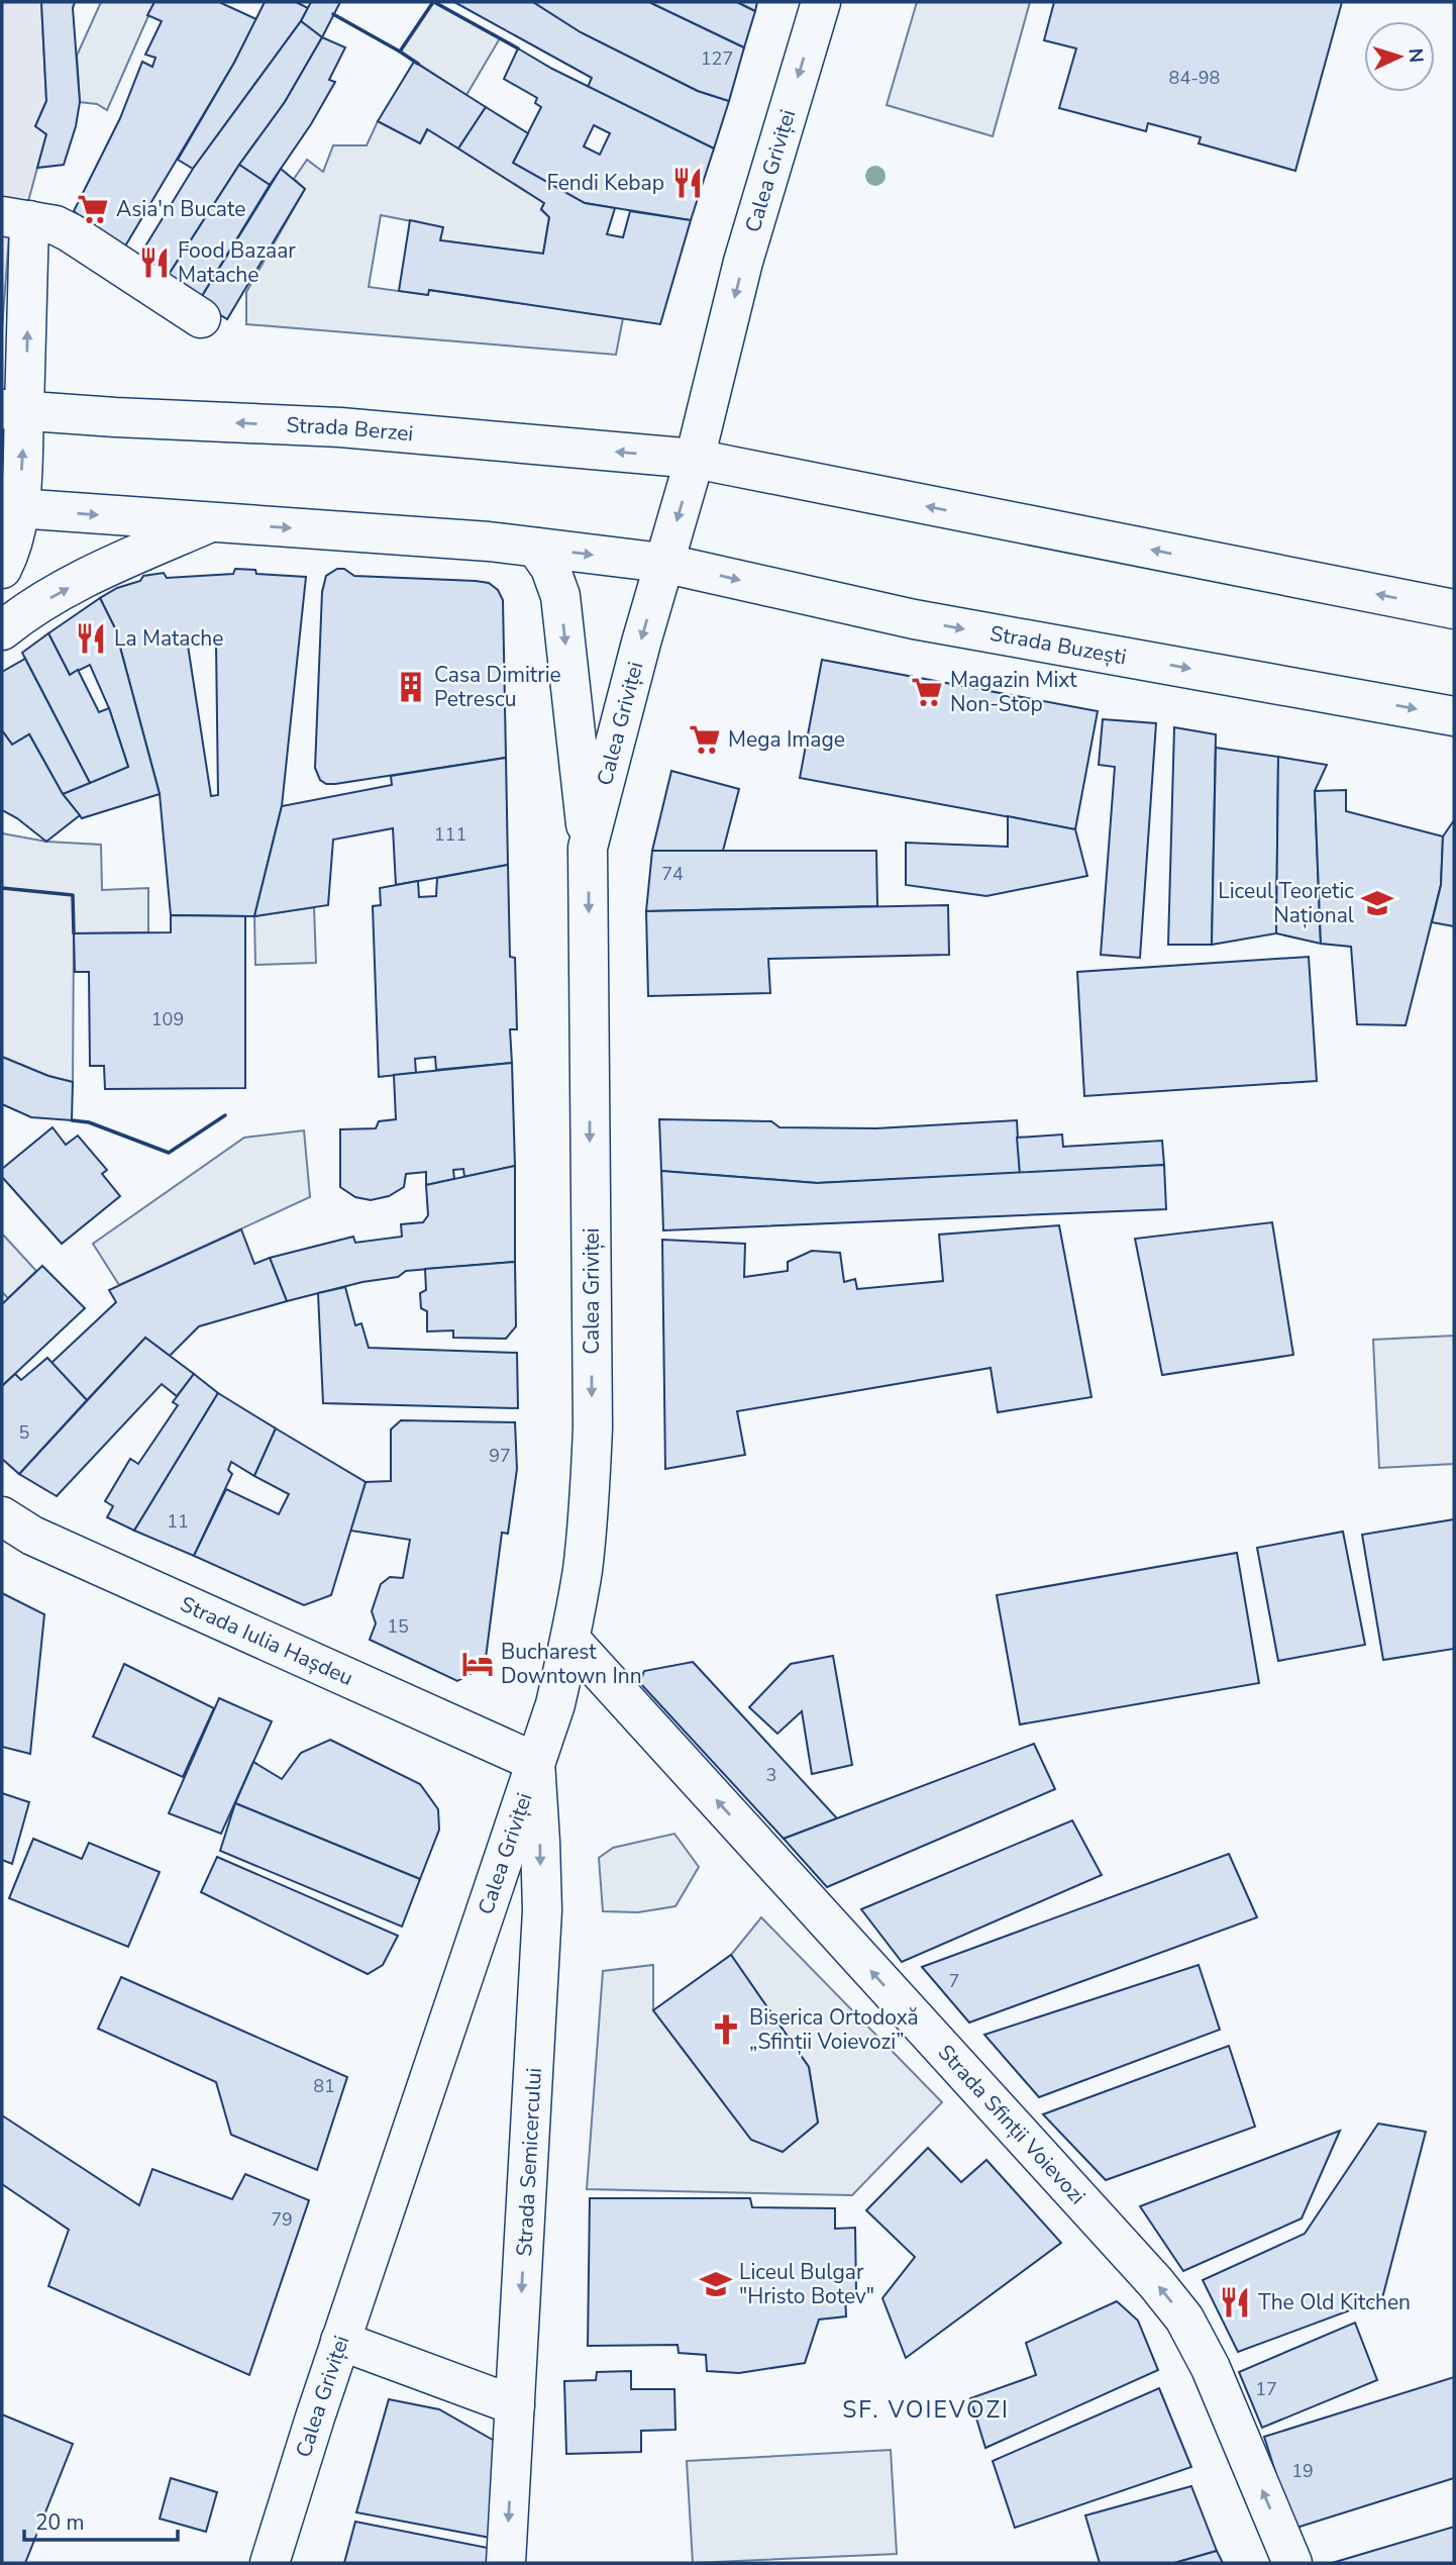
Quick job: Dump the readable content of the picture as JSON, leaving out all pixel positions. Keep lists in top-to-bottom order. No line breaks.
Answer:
{"streets":{"main road":["Calea Griviței","Strada Berzei","Strada Buzești","Strada Iulia Hașdeu","Strada Sfinții Voievozi","Strada Semicercului"]},"crossings":[["Calea Griviței","Strada Berzei"],["Calea Griviței","Strada Buzești"],["Calea Griviței","Strada Iulia Hașdeu"],["Calea Griviței","Strada Sfinții Voievozi"],["Calea Griviței","Strada Semicercului"],["Strada Iulia Hașdeu","Strada Semicercului"]],"one_way":["Calea Griviței","Strada Sfinții Voievozi","Strada Semicercului"],"districts":["SF. VOIEVOZI"],"places":{"restaurant":["Fendi Kebap","Food Bazaar Matache","La Matache","The Old Kitchen"],"supermarket":["Asia'n Bucate","Magazin Mixt Non-Stop","Mega Image"],"building":["Casa Dimitrie Petrescu"],"school or university":["Liceul Teoretic Național","Liceul Bulgar \"Hristo Botev\""],"hotel":["Bucharest Downtown Inn"],"church":["Biserica Ortodoxă „Sfinții Voievozi”"]},"house_numbers":["127","84-98","111","74","109","5","97","11","15","3","7","81","79","17","19"],"scale_bar":"20 m","north":"right"}
